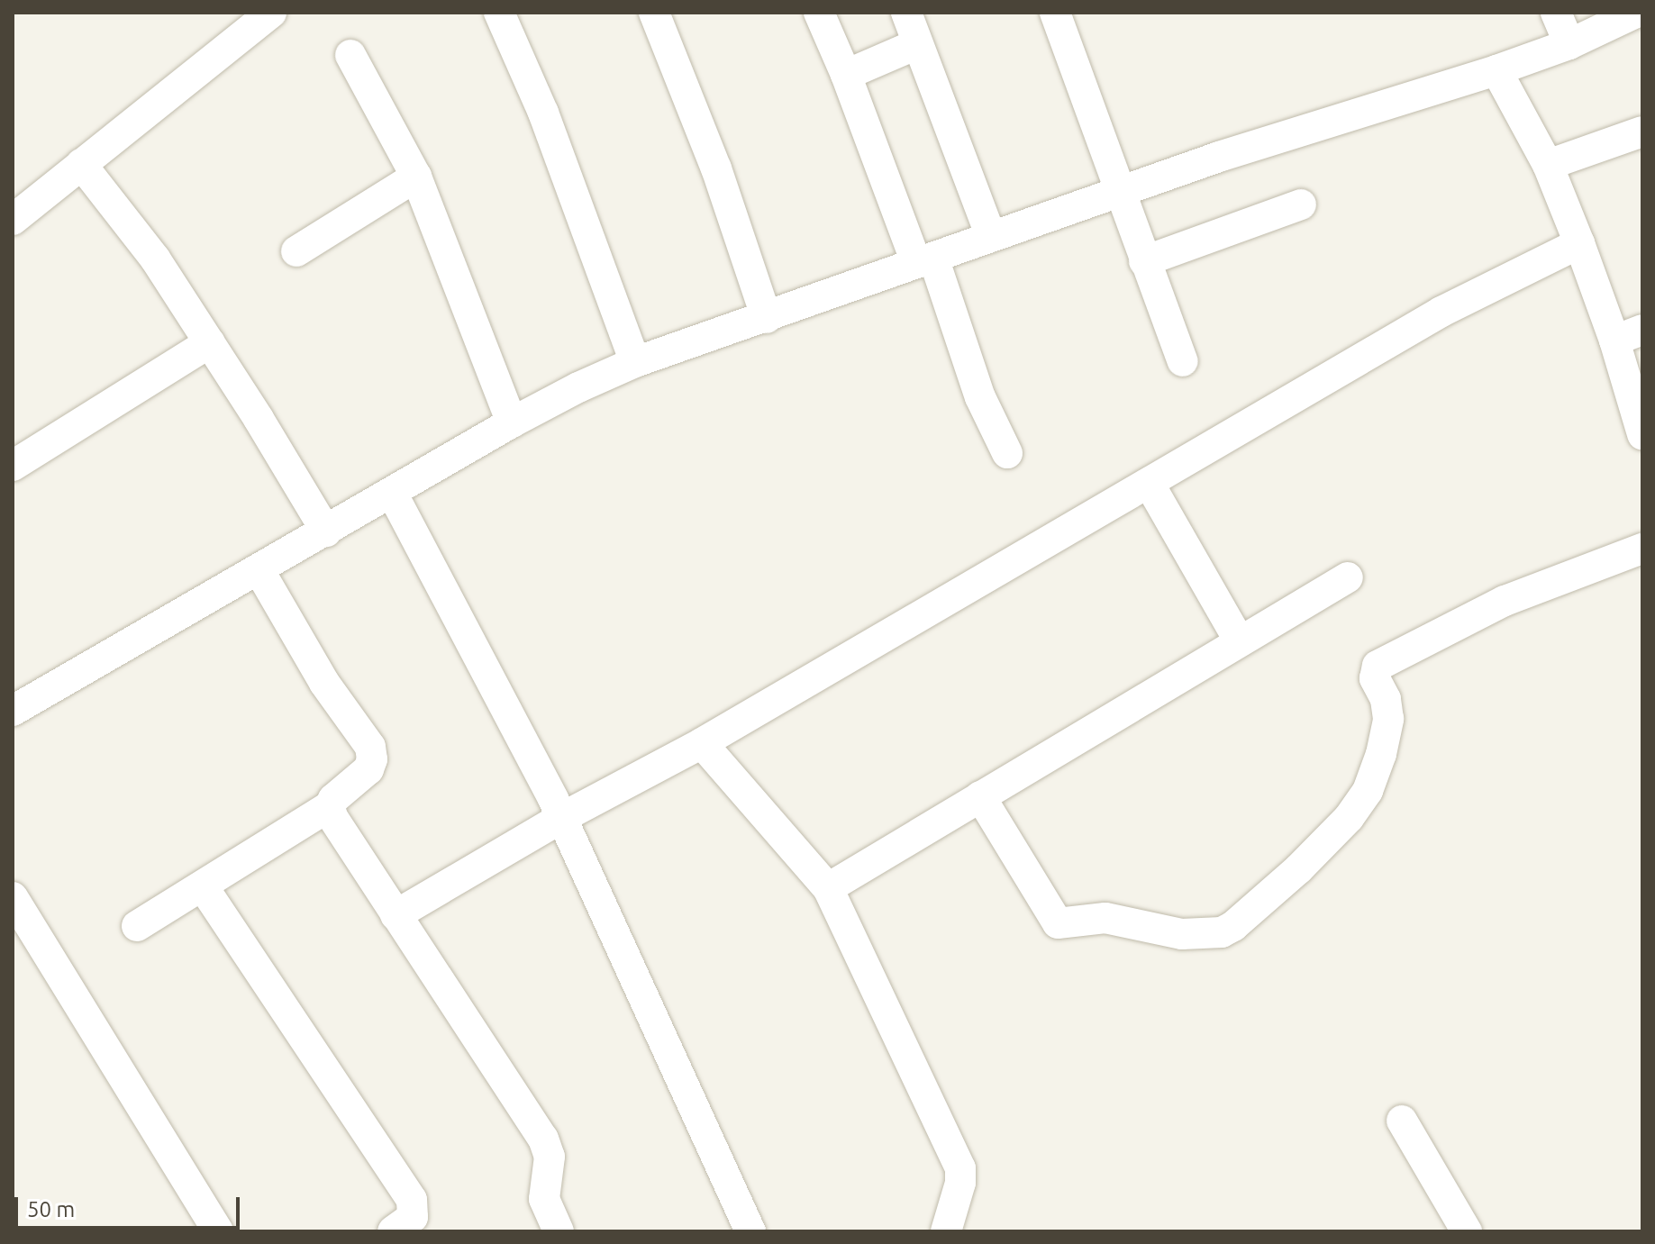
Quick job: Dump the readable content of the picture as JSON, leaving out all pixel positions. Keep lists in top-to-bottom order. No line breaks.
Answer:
{"scale_bar":"50 m"}
